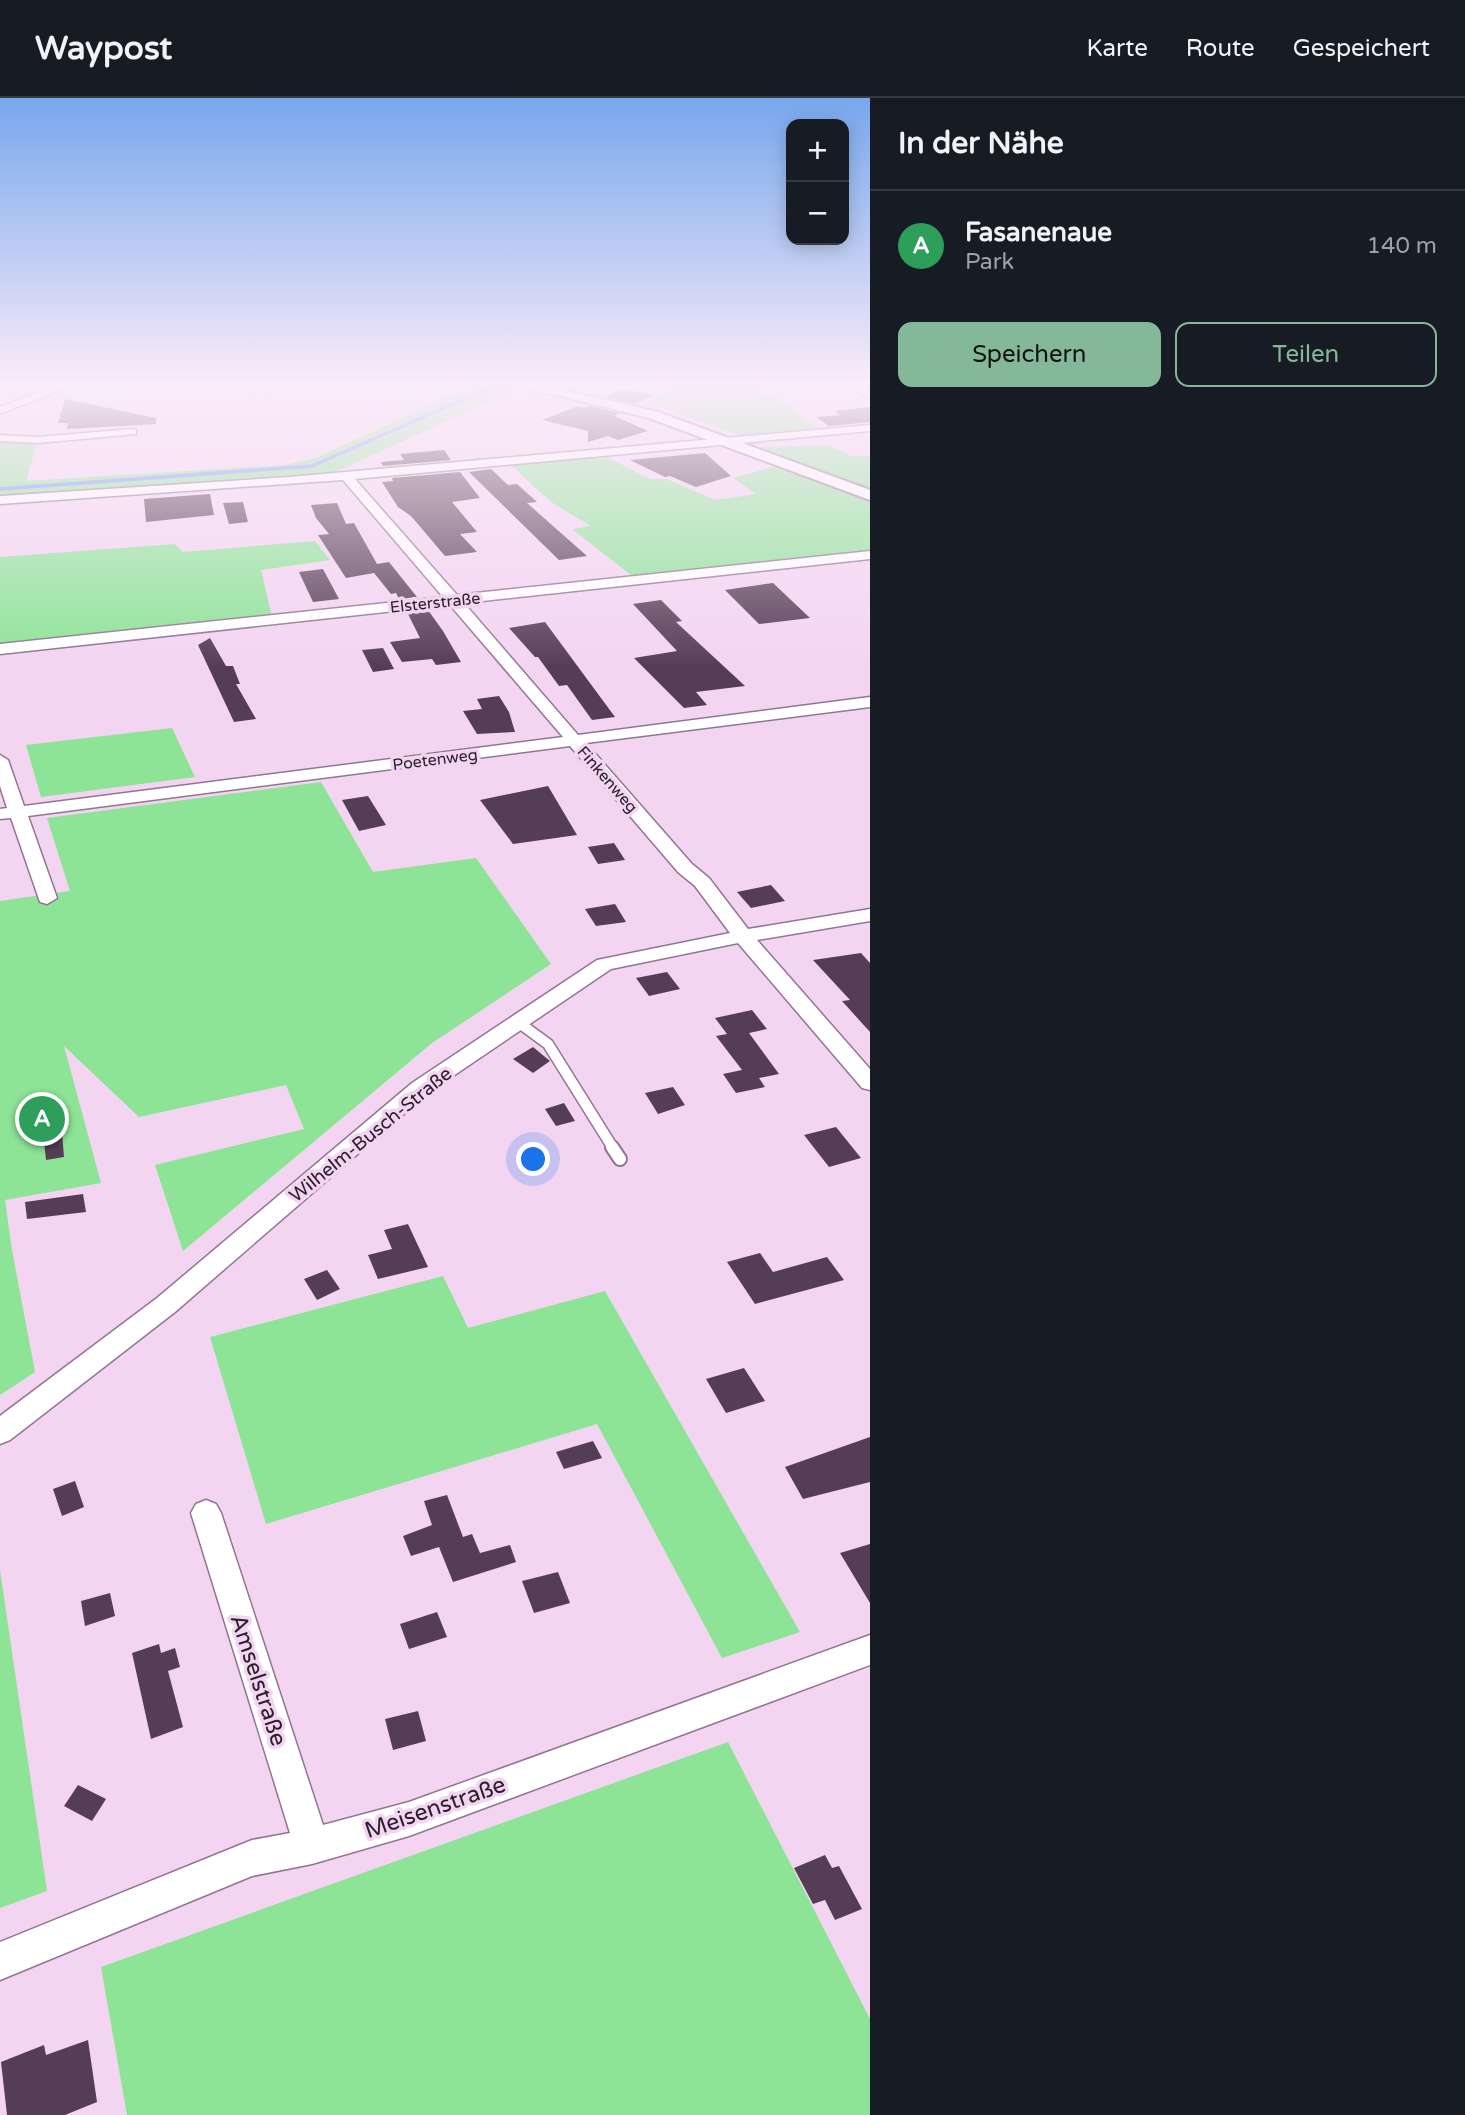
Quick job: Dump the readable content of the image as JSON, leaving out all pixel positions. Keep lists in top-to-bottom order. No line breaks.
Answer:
{"streets":{"street":["Elsterstraße","Poetenweg","Finkenweg","Wilhelm-Busch-Straße","Amselstraße","Meisenstraße"]},"crossings":[["Elsterstraße","Finkenweg"],["Poetenweg","Finkenweg"],["Finkenweg","Wilhelm-Busch-Straße"],["Amselstraße","Meisenstraße"]],"page":{"header":"Waypost","nav":["Karte","Route","Gespeichert"],"heading":"In der Nähe","map_buttons":["+","−"],"list":[{"mark":"A","name":"Fasanenaue","note":"Park","value":"140 m"}],"buttons":["Speichern","Teilen"],"pins":"A"}}
